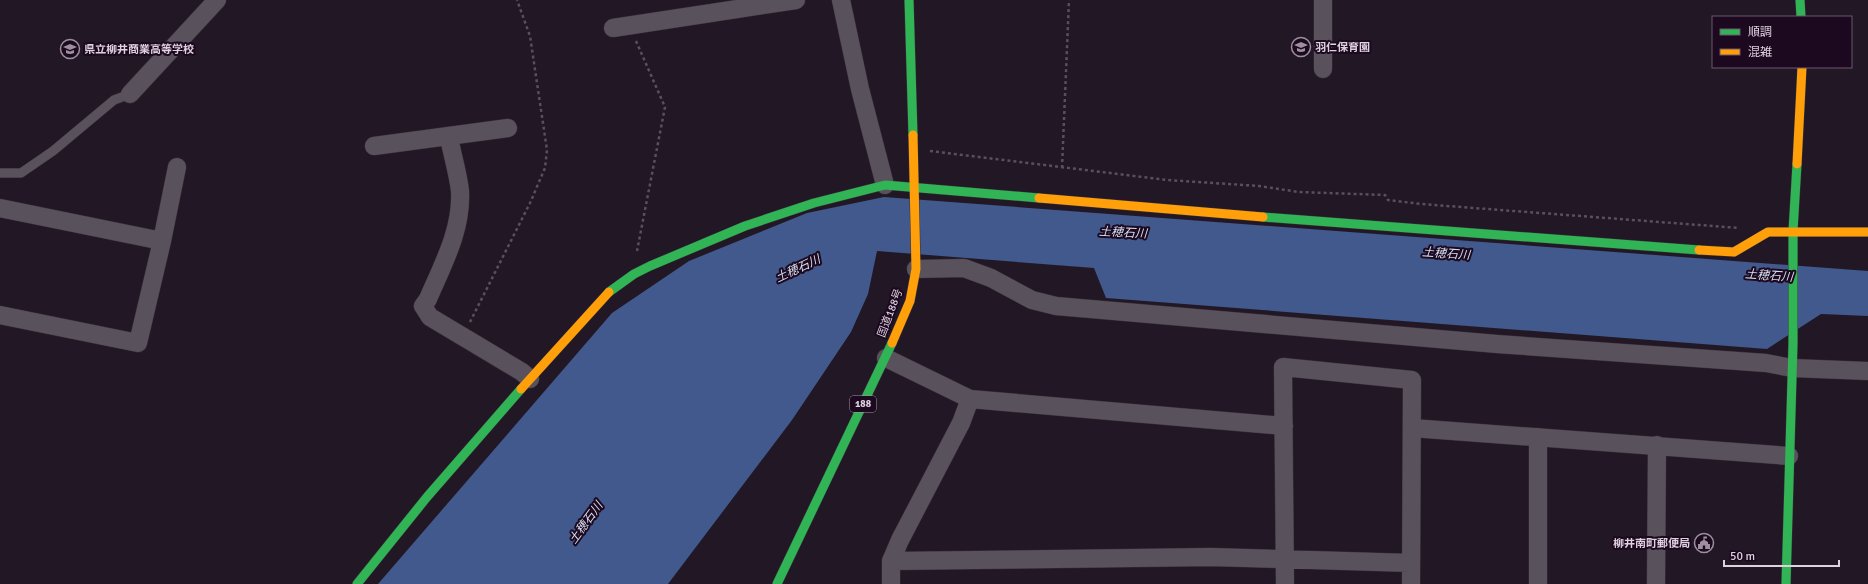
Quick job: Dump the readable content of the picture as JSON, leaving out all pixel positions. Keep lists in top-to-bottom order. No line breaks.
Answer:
{"streets":{"main road":["国道188号","188"]},"water":["土穂石川"],"places":{"school or university":["羽仁保育園","県立柳井商業高等学校"],"public building":["柳井南町郵便局"]},"legend":["順調","混雑"],"scale_bar":"50 m"}
